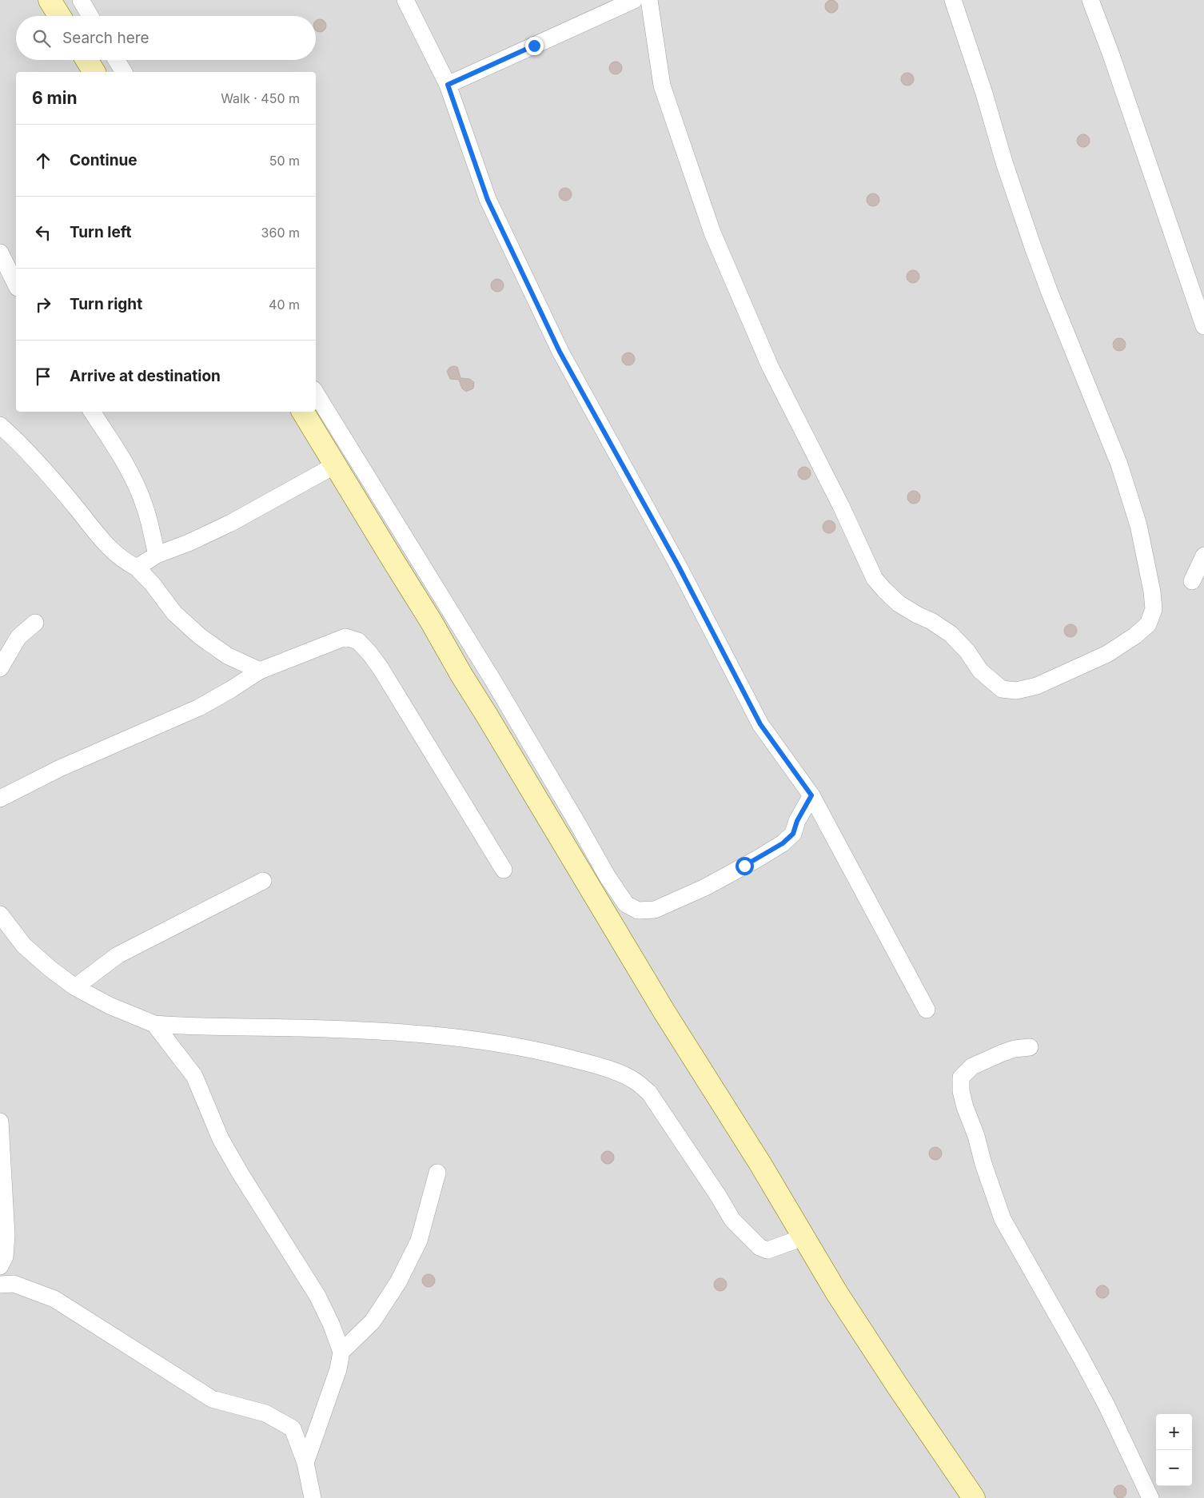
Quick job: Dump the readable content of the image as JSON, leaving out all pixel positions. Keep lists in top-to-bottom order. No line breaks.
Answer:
{"page":{"search":"Search here","heading":["6 min","Walk · 450 m"],"list":[["Continue","50 m"],["Turn left","360 m"],["Turn right","40 m"],"Arrive at destination"],"map_buttons":["+","−"]}}
